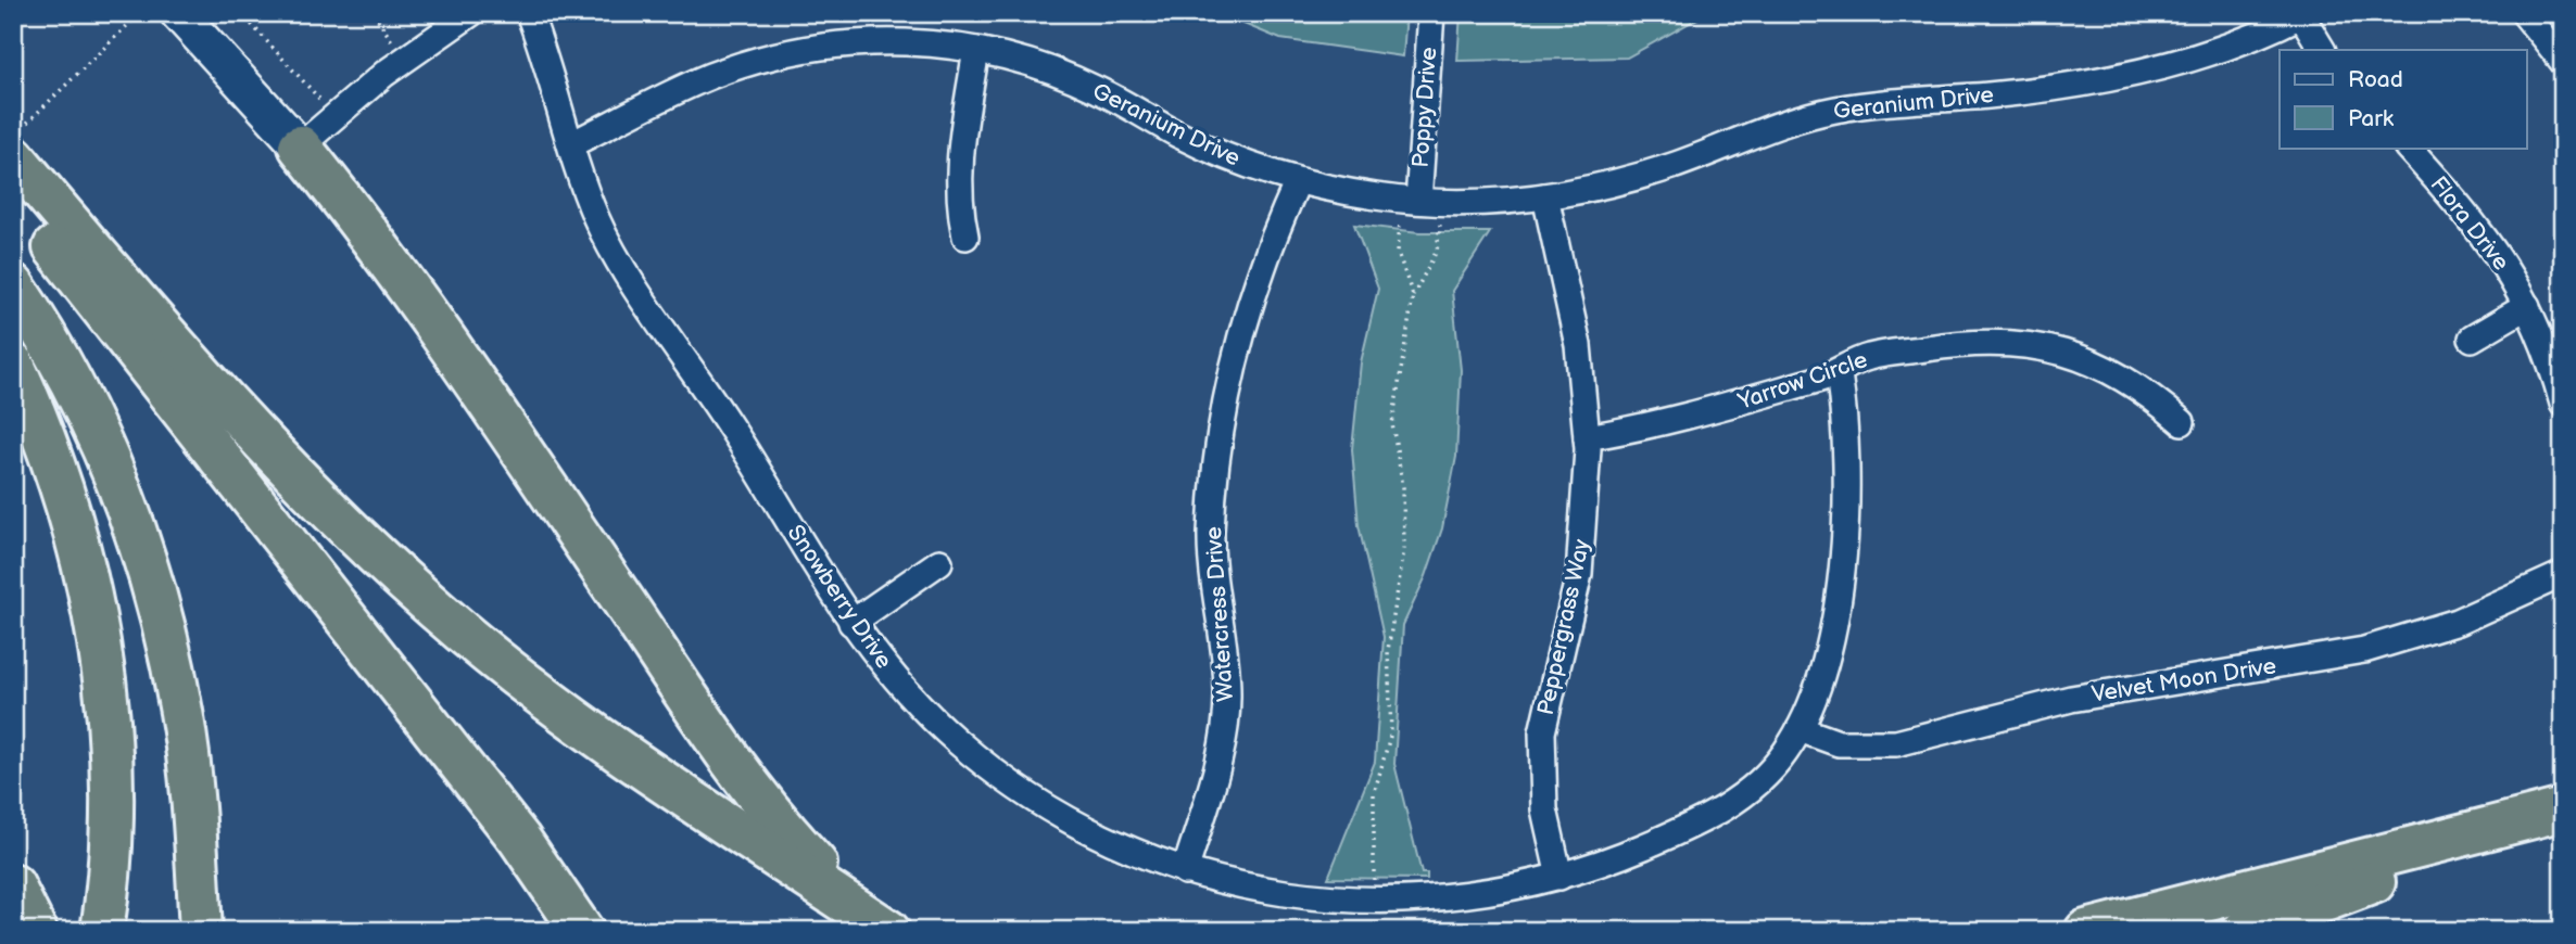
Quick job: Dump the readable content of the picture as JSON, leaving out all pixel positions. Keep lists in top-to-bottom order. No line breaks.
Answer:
{"streets":{"street":["Geranium Drive","Poppy Drive","Flora Drive","Yarrow Circle","Snowberry Drive","Watercress Drive","Peppergrass Way","Velvet Moon Drive"]},"crossings":[["Geranium Drive","Poppy Drive"],["Geranium Drive","Snowberry Drive"],["Geranium Drive","Watercress Drive"],["Geranium Drive","Peppergrass Way"],["Yarrow Circle","Snowberry Drive"],["Yarrow Circle","Peppergrass Way"],["Snowberry Drive","Watercress Drive"],["Snowberry Drive","Peppergrass Way"],["Snowberry Drive","Velvet Moon Drive"]],"legend":["Road","Park"]}
